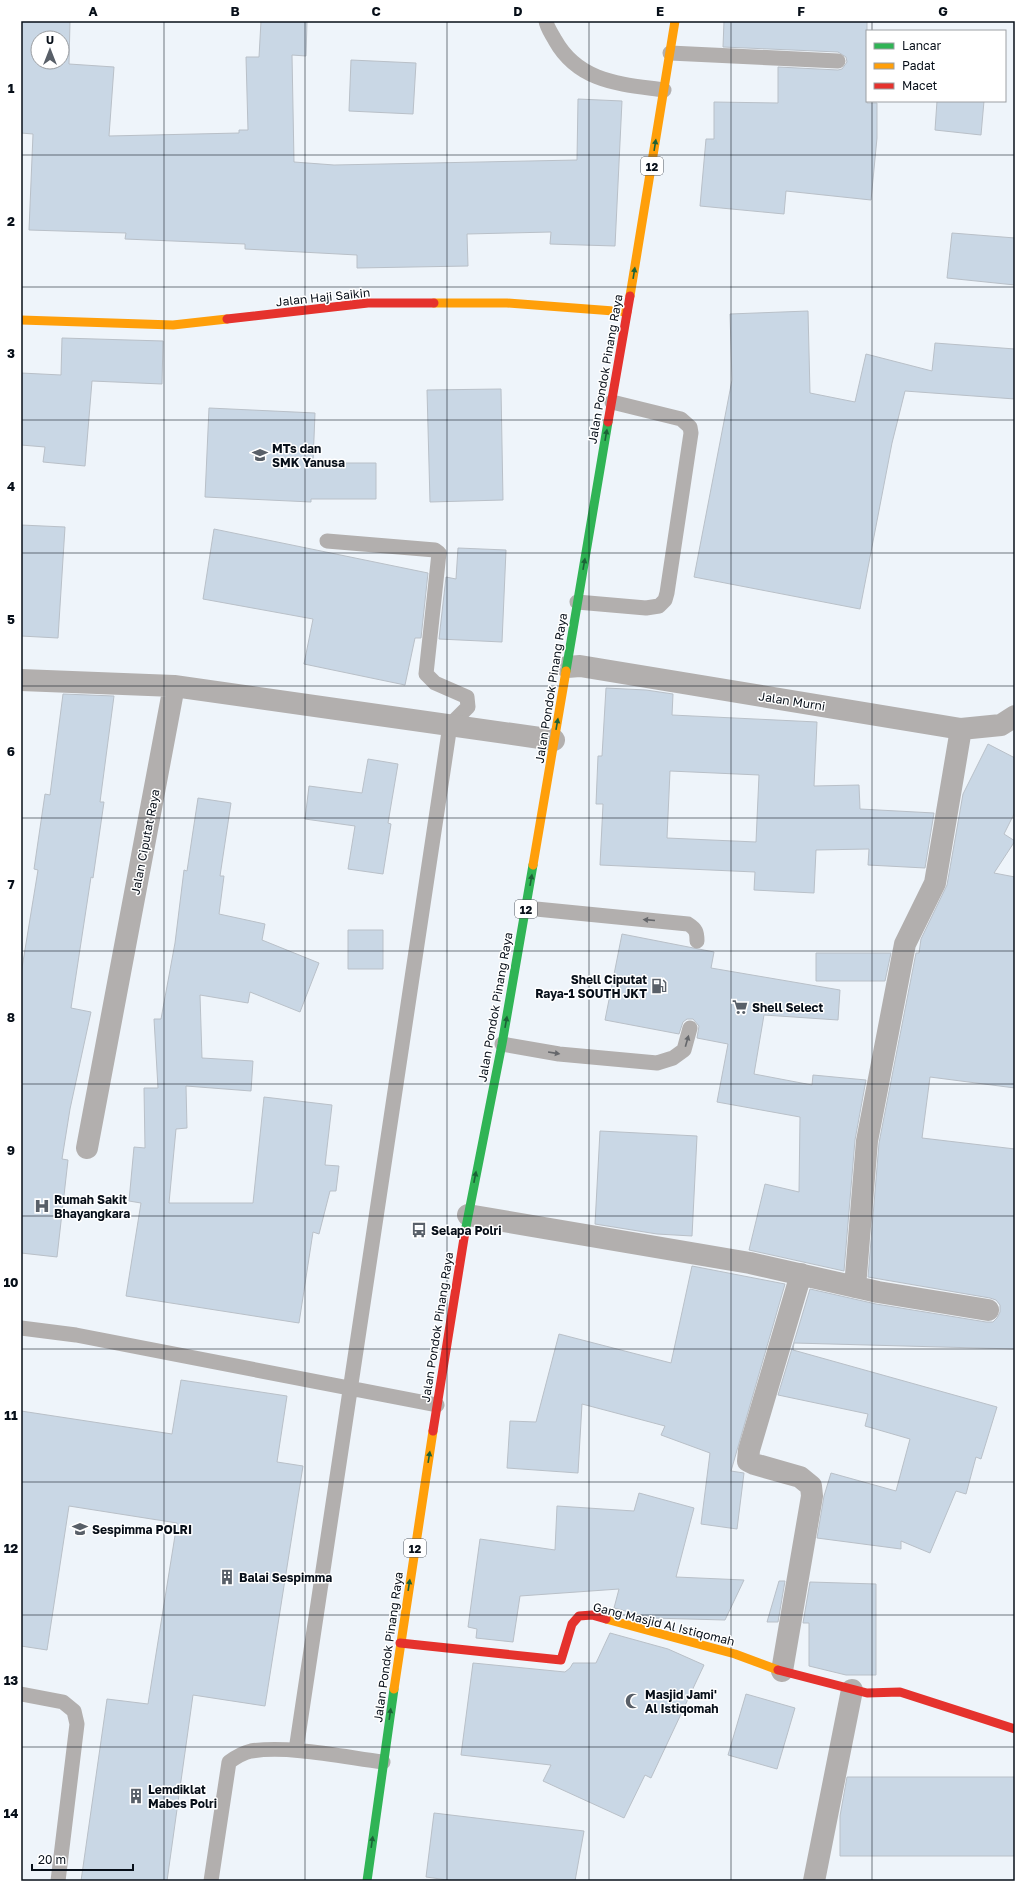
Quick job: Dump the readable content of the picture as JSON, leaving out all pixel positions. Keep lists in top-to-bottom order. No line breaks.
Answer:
{"streets":{"main road":["12","Jalan Haji Saikin","Jalan Pondok Pinang Raya","Gang Masjid Al Istiqomah"],"street":["Jalan Murni","Jalan Ciputat Raya"]},"crossings":[["Jalan Haji Saikin","Jalan Pondok Pinang Raya"],["Jalan Pondok Pinang Raya","Jalan Murni"],["Jalan Pondok Pinang Raya","Gang Masjid Al Istiqomah"]],"one_way":["Jalan Pondok Pinang Raya"],"places":{"school or university":["MTs dan SMK Yanusa","Sespimma POLRI"],"fuel station":["Shell Ciputat Raya-1 SOUTH JKT"],"supermarket":["Shell Select"],"hospital":["Rumah Sakit Bhayangkara"],"bus stop":["Selapa Polri"],"building":["Balai Sespimma","Lemdiklat Mabes Polri"],"mosque":["Masjid Jami' Al Istiqomah"]},"legend":["Lancar","Padat","Macet"],"scale_bar":"20 m","north":"top","grid":{"columns":["A","B","C","D","E","F","G"],"rows":["1","2","3","4","5","6","7","8","9","10","11","12","13","14"]}}
